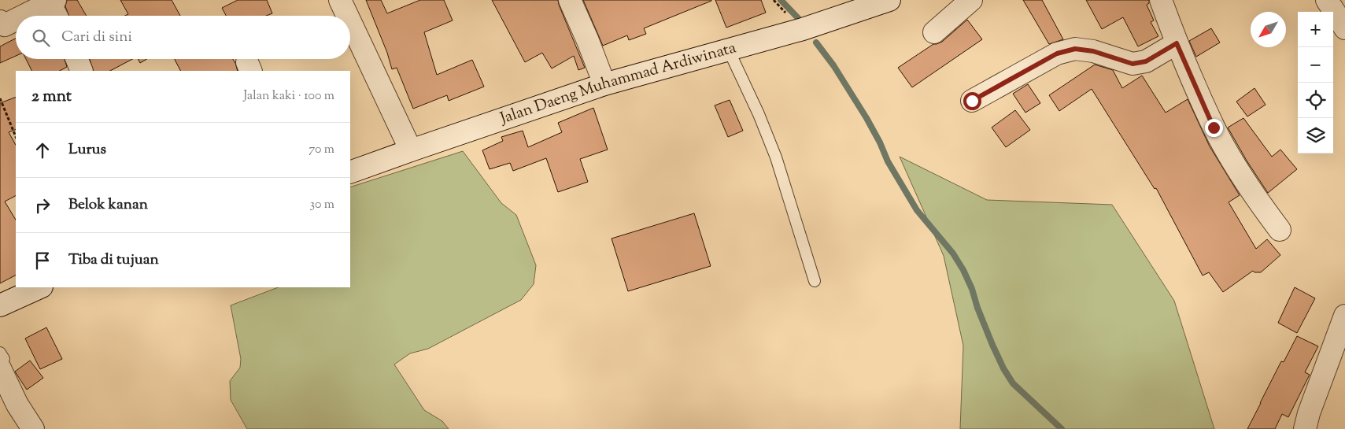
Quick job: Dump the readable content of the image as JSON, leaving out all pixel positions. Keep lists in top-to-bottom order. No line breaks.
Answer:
{"streets":{"street":["Jalan Daeng Muhammad Ardiwinata"]},"north":"bottom left","page":{"map_buttons":["+","−"],"search":"Cari di sini","heading":["2 mnt","Jalan kaki · 100 m"],"list":[["Lurus","70 m"],["Belok kanan","30 m"],"Tiba di tujuan"]}}
